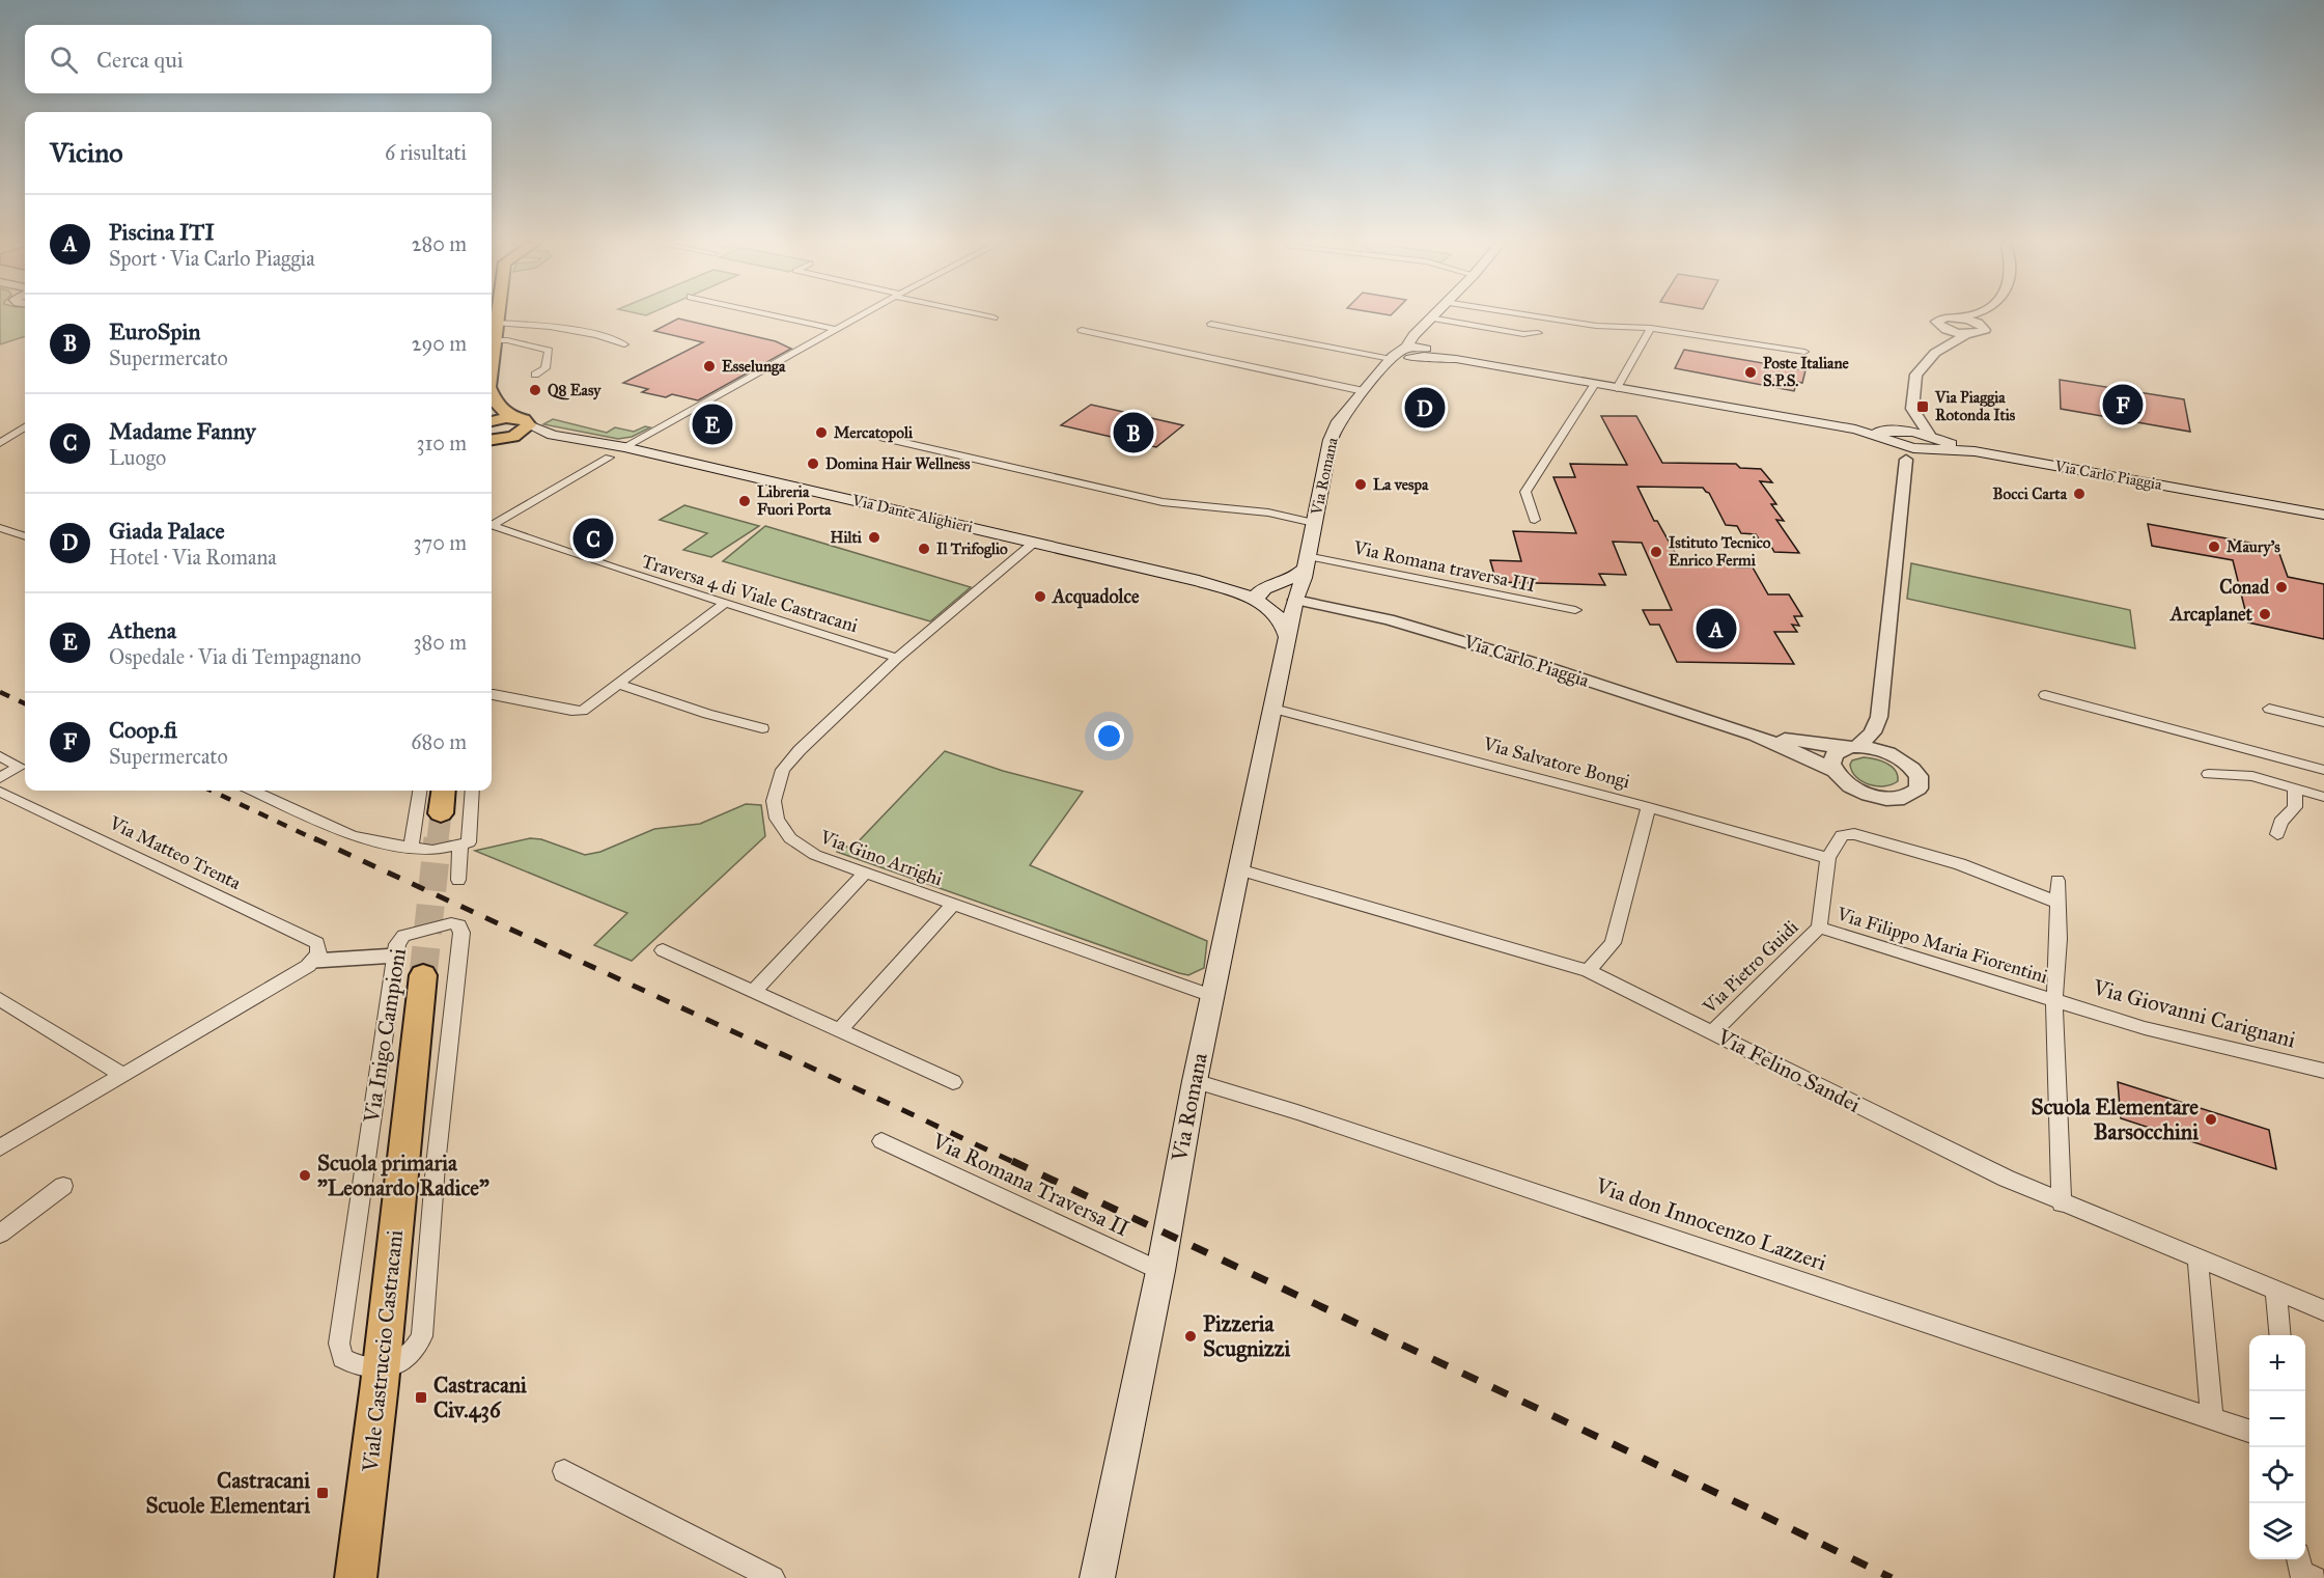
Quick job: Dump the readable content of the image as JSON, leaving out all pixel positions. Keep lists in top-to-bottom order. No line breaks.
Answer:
{"streets":{"main road":["Via Carlo Piaggia","Via Romana","Via Dante Alighieri","Viale Castruccio Castracani"],"street":["Via Romana traversa III","Traversa 4 di Viale Castracani","Via Salvatore Bongi","Via Matteo Trenta","Via Gino Arrighi","Via Filippo Maria Fiorentini","Via Pietro Guidi","Via Giovanni Carignani","Via Inigo Campioni","Via Felino Sandei","Via Romana Traversa II","Via don Innocenzo Lazzeri"]},"crossings":[["Via Carlo Piaggia","Via Romana"],["Via Romana","Via Romana traversa III"],["Via Romana","Via Salvatore Bongi"],["Via Romana","Via Gino Arrighi"],["Via Romana","Via Felino Sandei"],["Via Romana","Via Romana Traversa II"],["Via Romana","Via don Innocenzo Lazzeri"],["Via Dante Alighieri","Via Gino Arrighi"],["Traversa 4 di Viale Castracani","Via Gino Arrighi"],["Via Salvatore Bongi","Via Pietro Guidi"],["Via Filippo Maria Fiorentini","Via Pietro Guidi"],["Via Filippo Maria Fiorentini","Via Giovanni Carignani"],["Via Pietro Guidi","Via Felino Sandei"],["Via Inigo Campioni","Viale Castruccio Castracani"]],"places":{"other":["Esselunga","Poste Italiane S.P.S.","Q8 Easy","Mercatopoli","Domina Hair Wellness","La vespa","Bocci Carta","Libreria Fuori Porta","Hilti","Maury's","Il Trifoglio","Istituto Tecnico Enrico Fermi","Conad","Acquadolce","Arcaplanet","Scuola Elementare Barsocchini","Scuola primaria \"Leonardo Radice\"","Pizzeria Scugnizzi"],"transit":["Via Piaggia Rotonda Itis","Castracani Civ.436","Castracani Scuole Elementari"]},"page":{"search":"Cerca qui","heading":["Vicino","6 risultati"],"list":[{"mark":"A","name":"Piscina ITI","note":"Sport · Via Carlo Piaggia","value":"280 m"},{"mark":"B","name":"EuroSpin","note":"Supermercato","value":"290 m"},{"mark":"C","name":"Madame Fanny","note":"Luogo","value":"310 m"},{"mark":"D","name":"Giada Palace","note":"Hotel · Via Romana","value":"370 m"},{"mark":"E","name":"Athena","note":"Ospedale · Via di Tempagnano","value":"380 m"},{"mark":"F","name":"Coop.fi","note":"Supermercato","value":"680 m"}],"pins":["F","D","E","B","C","A"],"map_buttons":["+","−"]}}
